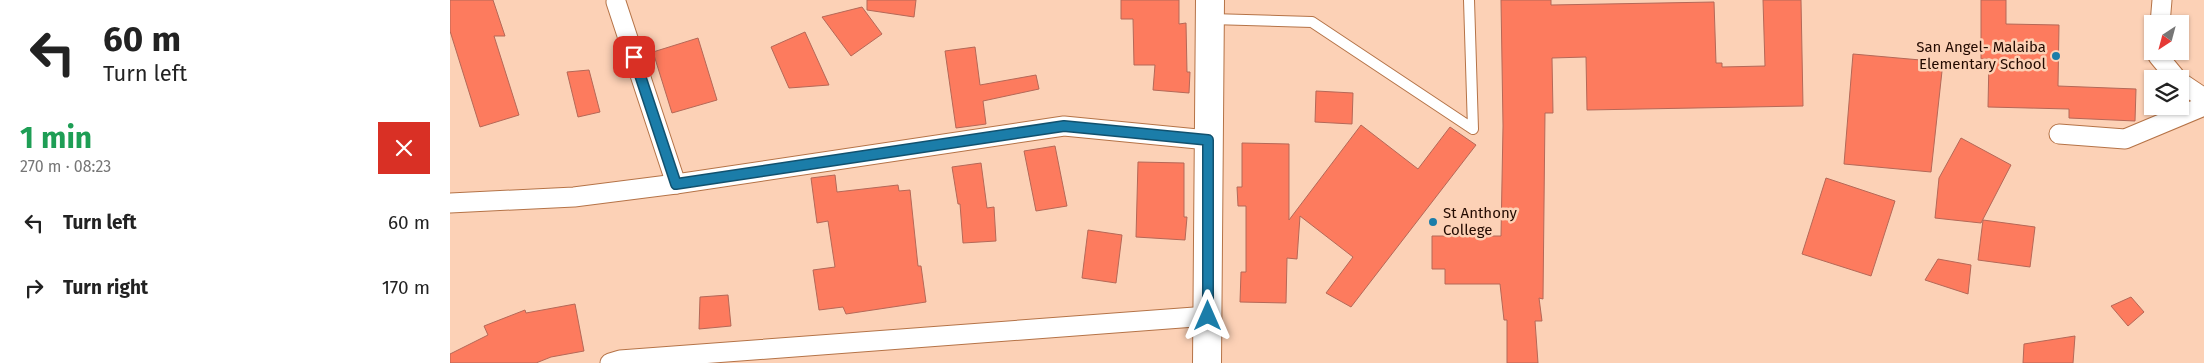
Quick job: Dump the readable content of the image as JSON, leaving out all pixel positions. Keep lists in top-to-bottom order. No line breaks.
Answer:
{"places":["San Angel- Malaiba Elementary School","St Anthony College"],"north":"bottom left","page":{"turn":["60 m","Turn left"],"heading":["1 min","270 m · 08:23"],"list":[{"name":"Turn left","value":"60 m"},{"name":"Turn right","value":"170 m"}]}}
